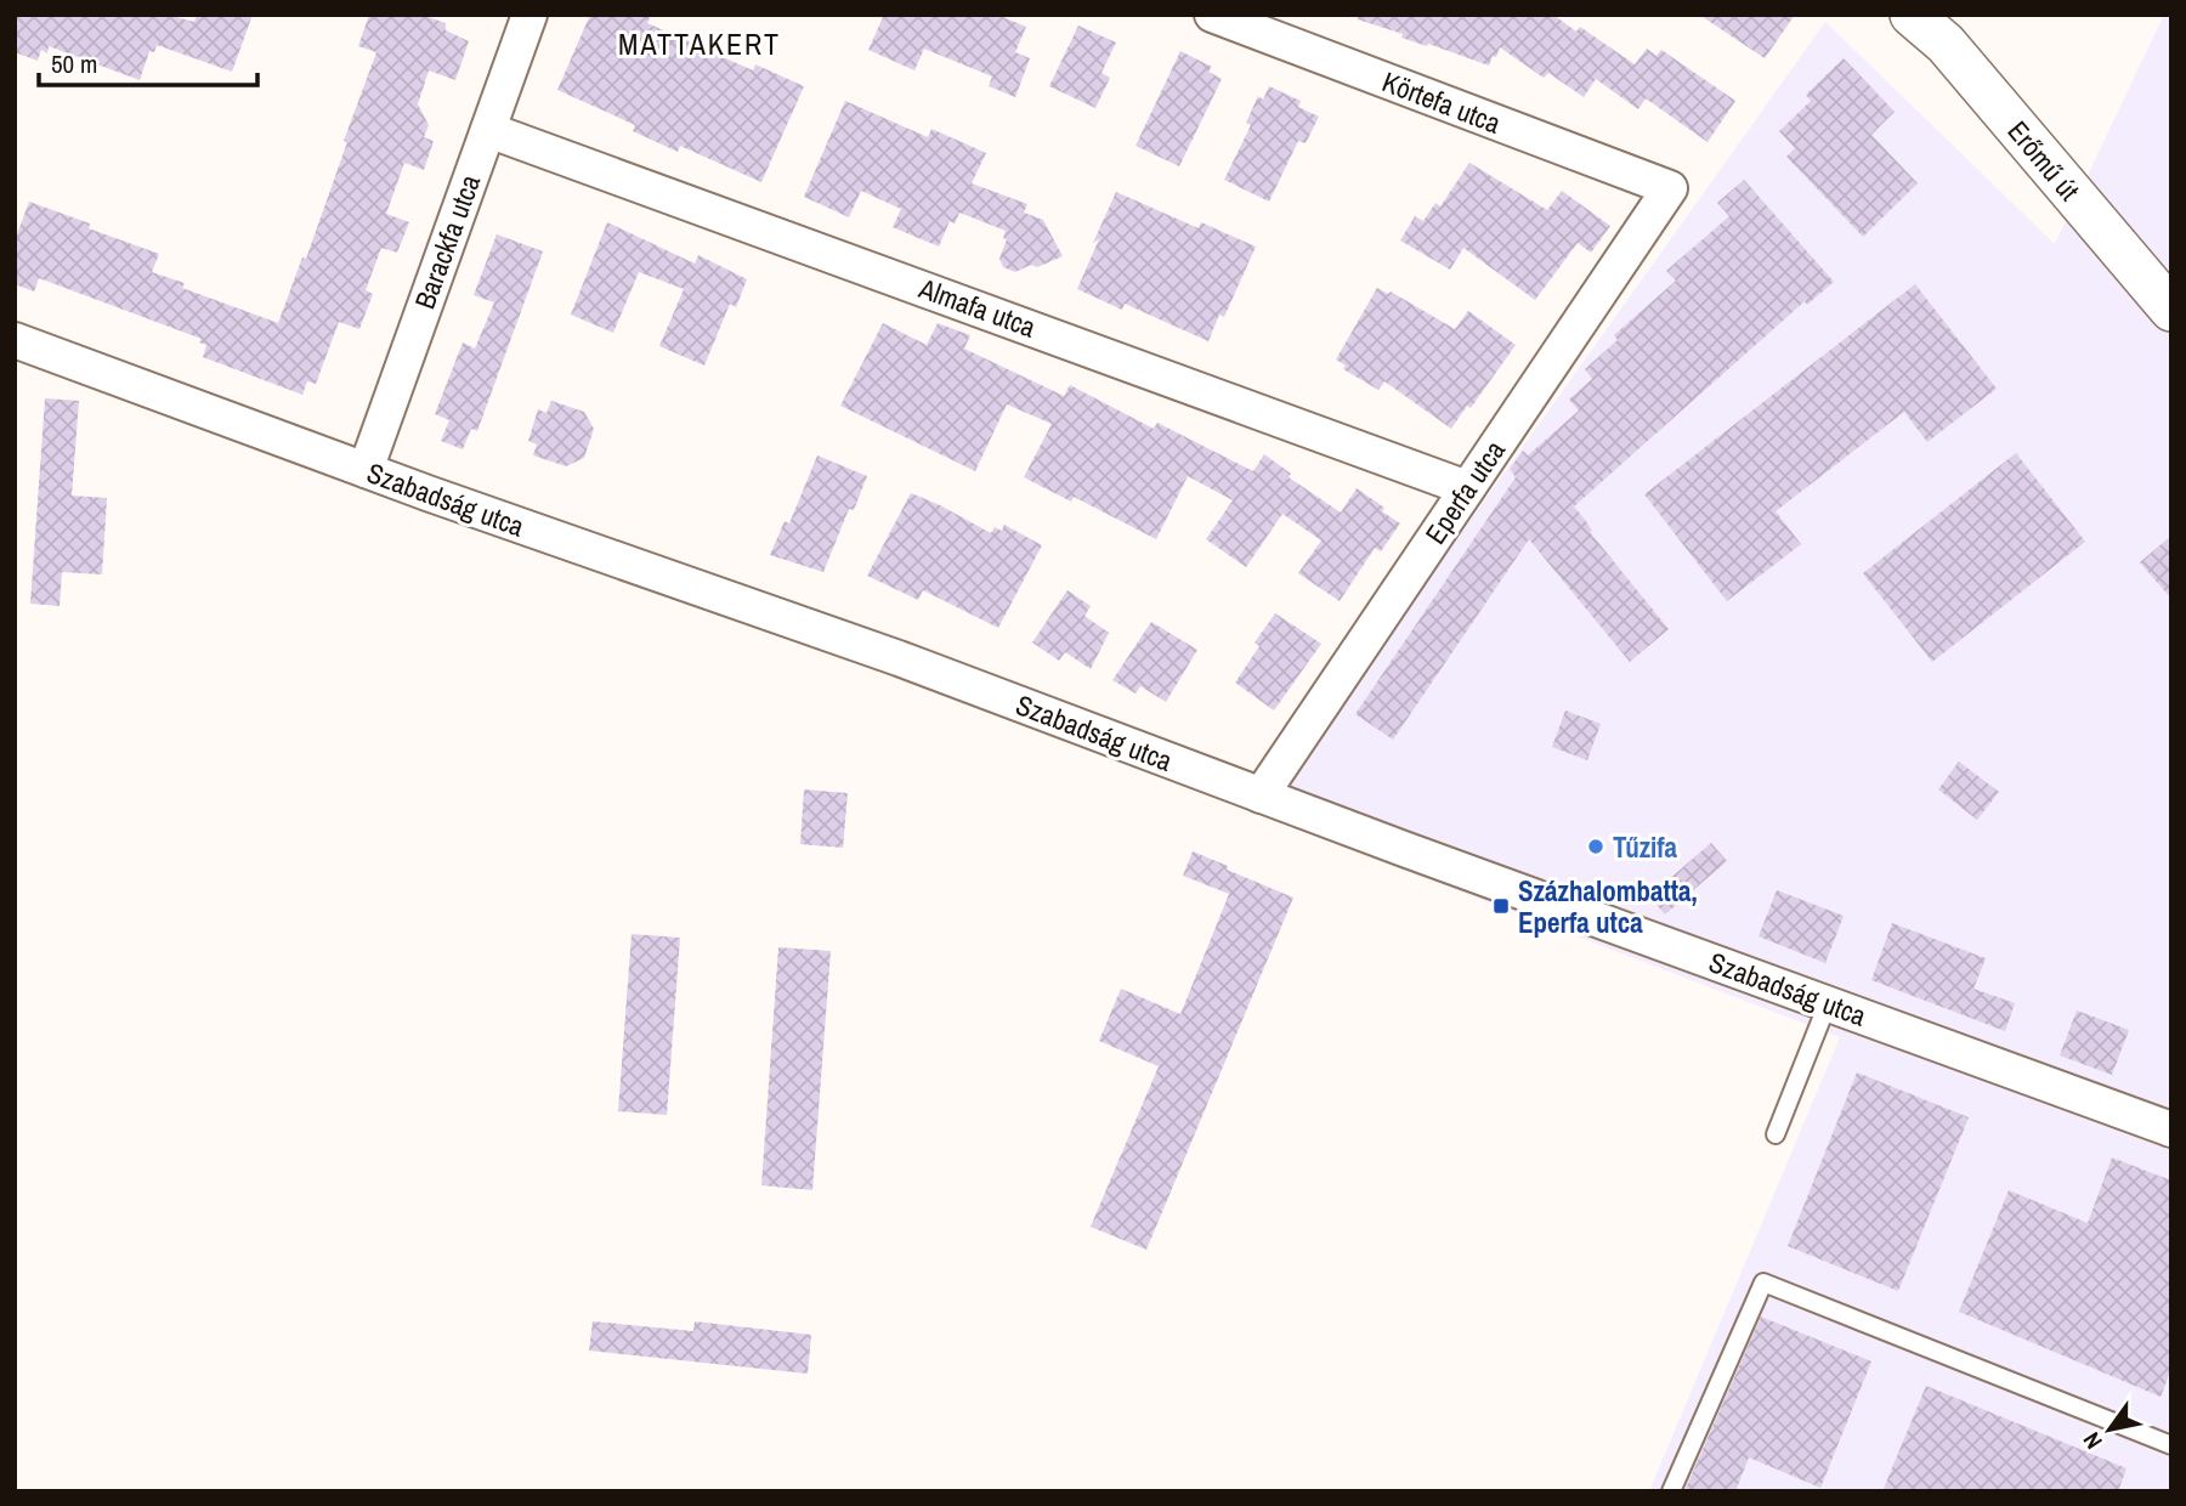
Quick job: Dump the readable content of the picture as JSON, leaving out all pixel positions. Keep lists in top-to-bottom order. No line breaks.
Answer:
{"streets":{"street":["Körtefa utca","Erőmű út","Barackfa utca","Almafa utca","Eperfa utca","Szabadság utca"]},"crossings":[["Körtefa utca","Eperfa utca"],["Barackfa utca","Almafa utca"],["Barackfa utca","Szabadság utca"],["Almafa utca","Eperfa utca"],["Eperfa utca","Szabadság utca"]],"districts":["MATTAKERT"],"places":{"other":["Tűzifa"],"transit":["Százhalombatta, Eperfa utca"]},"scale_bar":"50 m","north":"bottom left"}
